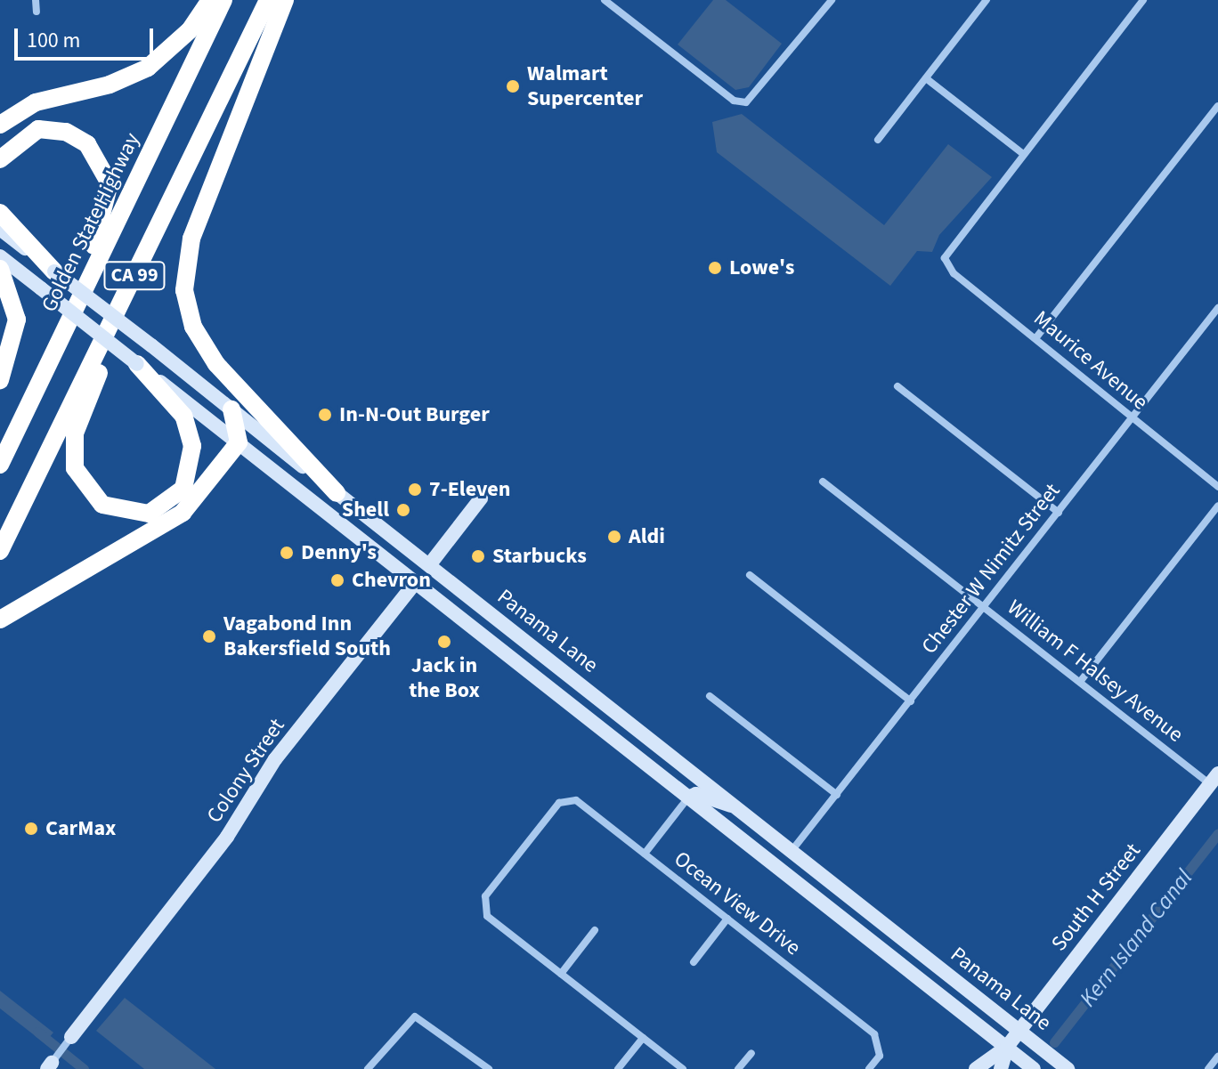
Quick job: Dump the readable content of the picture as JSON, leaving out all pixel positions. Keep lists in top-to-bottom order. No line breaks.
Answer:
{"streets":{"highway":["Golden State Highway","CA 99"],"main road":["Panama Lane","Colony Street","South H Street"],"street":["Maurice Avenue","Chester W Nimitz Street","William F Halsey Avenue","Ocean View Drive"]},"crossings":[["Maurice Avenue","Chester W Nimitz Street"],["Chester W Nimitz Street","Panama Lane"],["Chester W Nimitz Street","William F Halsey Avenue"],["Panama Lane","Colony Street"],["Panama Lane","South H Street"],["William F Halsey Avenue","South H Street"]],"water":["Kern Island Canal"],"places":["Walmart Supercenter","Lowe's","In-N-Out Burger","7-Eleven","Shell","Aldi","Denny's","Starbucks","Chevron","Vagabond Inn Bakersfield South","Jack in the Box","CarMax"],"scale_bar":"100 m"}
